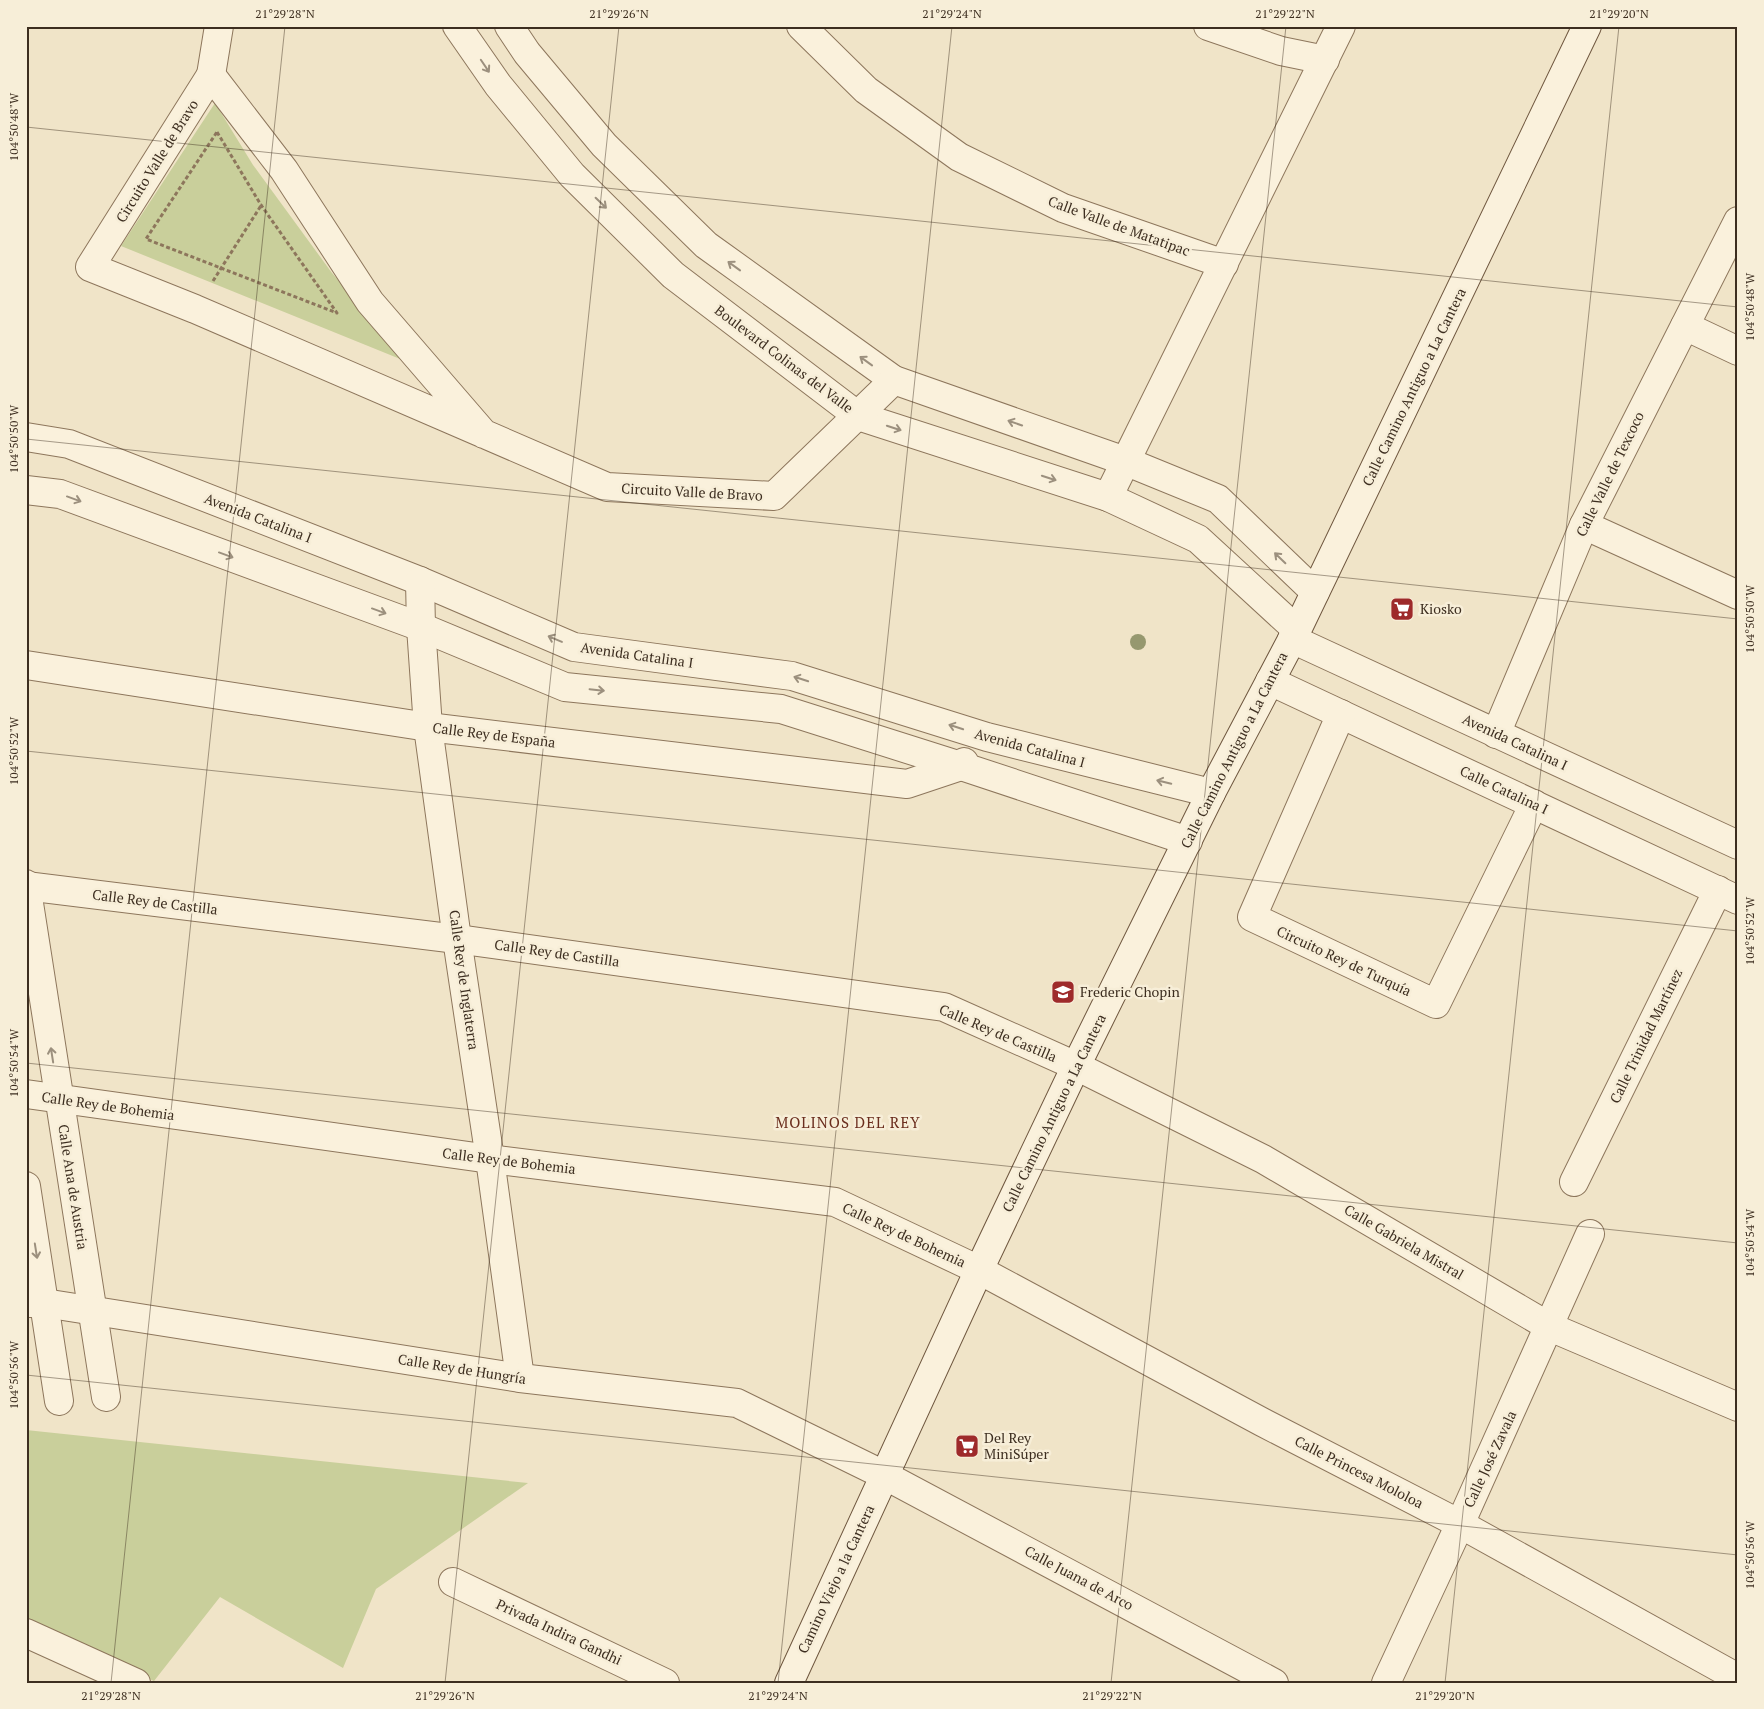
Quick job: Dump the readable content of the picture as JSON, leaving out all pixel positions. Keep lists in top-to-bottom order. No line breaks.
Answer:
{"streets":{"street":["Circuito Valle de Bravo","Calle Valle de Matatipac","Boulevard Colinas del Valle","Calle Camino Antiguo a La Cantera","Calle Valle de Texcoco","Avenida Catalina I","Calle Rey de España","Calle Catalina I","Calle Rey de Castilla","Circuito Rey de Turquía","Calle Rey de Inglaterra","Calle Trinidad Martínez","Calle Rey de Bohemia","Calle Ana de Austria","Calle Gabriela Mistral","Calle Rey de Hungría","Calle José Zavala","Calle Princesa Mololoa","Calle Juana de Arco","Camino Viejo a la Cantera","Privada Indira Gandhi"]},"crossings":[["Circuito Valle de Bravo","Boulevard Colinas del Valle"],["Boulevard Colinas del Valle","Calle Camino Antiguo a La Cantera"],["Boulevard Colinas del Valle","Avenida Catalina I"],["Calle Camino Antiguo a La Cantera","Avenida Catalina I"],["Calle Camino Antiguo a La Cantera","Calle Catalina I"],["Calle Camino Antiguo a La Cantera","Calle Rey de Castilla"],["Calle Camino Antiguo a La Cantera","Calle Rey de Bohemia"],["Calle Camino Antiguo a La Cantera","Calle Gabriela Mistral"],["Calle Camino Antiguo a La Cantera","Calle Rey de Hungría"],["Calle Camino Antiguo a La Cantera","Calle Princesa Mololoa"],["Calle Camino Antiguo a La Cantera","Calle Juana de Arco"],["Calle Camino Antiguo a La Cantera","Camino Viejo a la Cantera"],["Calle Valle de Texcoco","Avenida Catalina I"],["Avenida Catalina I","Calle Rey de Inglaterra"],["Calle Rey de España","Calle Rey de Inglaterra"],["Calle Catalina I","Circuito Rey de Turquía"],["Calle Catalina I","Calle Trinidad Martínez"],["Calle Rey de Castilla","Calle Rey de Inglaterra"],["Calle Rey de Castilla","Calle Ana de Austria"],["Calle Rey de Castilla","Calle Gabriela Mistral"],["Calle Rey de Inglaterra","Calle Rey de Bohemia"],["Calle Rey de Inglaterra","Calle Rey de Hungría"],["Calle Rey de Bohemia","Calle Ana de Austria"],["Calle Rey de Bohemia","Calle Princesa Mololoa"],["Calle Ana de Austria","Calle Rey de Hungría"],["Calle Gabriela Mistral","Calle José Zavala"],["Calle Rey de Hungría","Calle Juana de Arco"],["Calle Rey de Hungría","Camino Viejo a la Cantera"],["Calle José Zavala","Calle Princesa Mololoa"],["Calle Juana de Arco","Camino Viejo a la Cantera"]],"one_way":["Calle Ana de Austria"],"districts":["MOLINOS DEL REY"],"places":{"supermarket":["Kiosko","Del Rey MiniSúper"],"school or university":["Frederic Chopin"]},"coordinates":["21°29'28\"N","21°29'26\"N","21°29'24\"N","21°29'22\"N","21°29'20\"N","104°50'48\"W","104°50'50\"W","104°50'52\"W","104°50'54\"W","104°50'56\"W"]}
